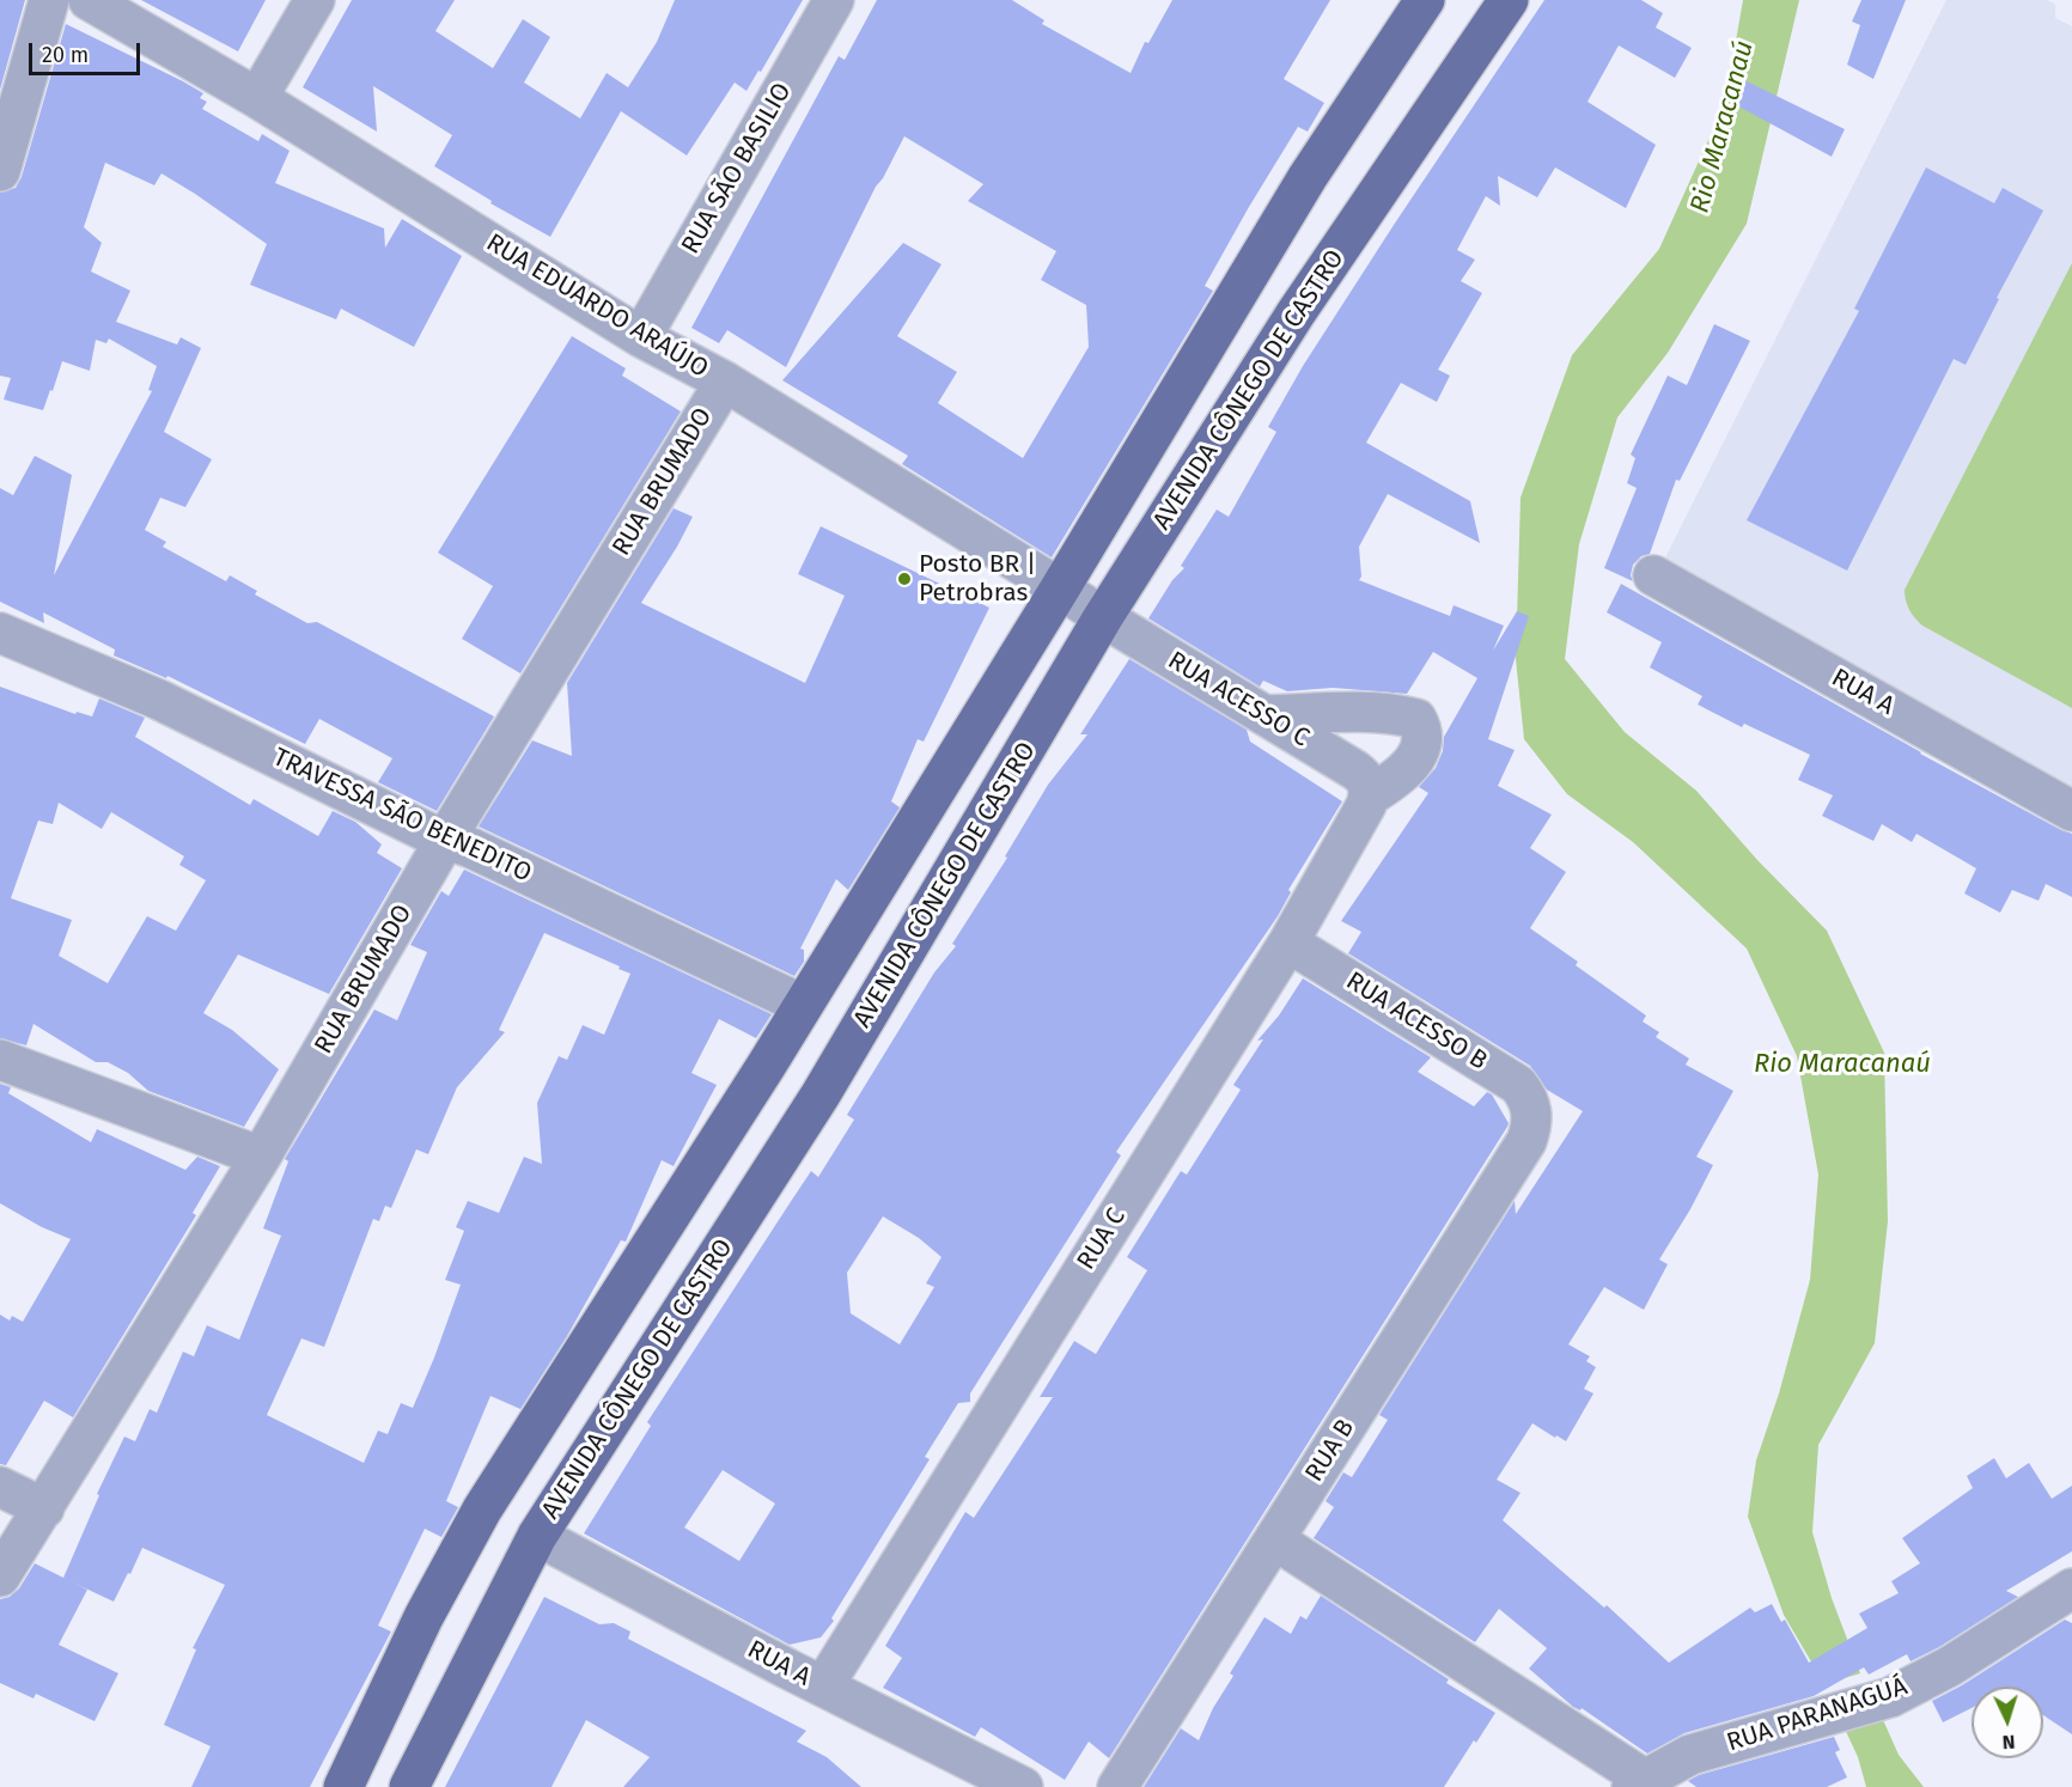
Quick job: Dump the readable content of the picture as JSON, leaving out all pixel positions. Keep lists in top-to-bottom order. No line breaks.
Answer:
{"streets":{"main road":["AVENIDA CÔNEGO DE CASTRO"],"street":["RUA SÃO BASILIO","RUA EDUARDO ARAÚJO","RUA BRUMADO","RUA A","RUA ACESSO C","TRAVESSA SÃO BENEDITO","RUA ACESSO B","RUA C","RUA B","RUA PARANAGUÁ"]},"crossings":[["RUA SÃO BASILIO","RUA EDUARDO ARAÚJO"],["RUA EDUARDO ARAÚJO","AVENIDA CÔNEGO DE CASTRO"],["RUA EDUARDO ARAÚJO","RUA BRUMADO"],["RUA EDUARDO ARAÚJO","RUA ACESSO C"],["AVENIDA CÔNEGO DE CASTRO","RUA A"],["AVENIDA CÔNEGO DE CASTRO","RUA ACESSO C"],["RUA BRUMADO","TRAVESSA SÃO BENEDITO"],["RUA A","RUA C"],["RUA ACESSO C","RUA C"],["RUA ACESSO B","RUA C"],["RUA ACESSO B","RUA B"]],"water":["Rio Maracanaú"],"places":["Posto BR | Petrobras"],"scale_bar":"20 m","north":"bottom"}
